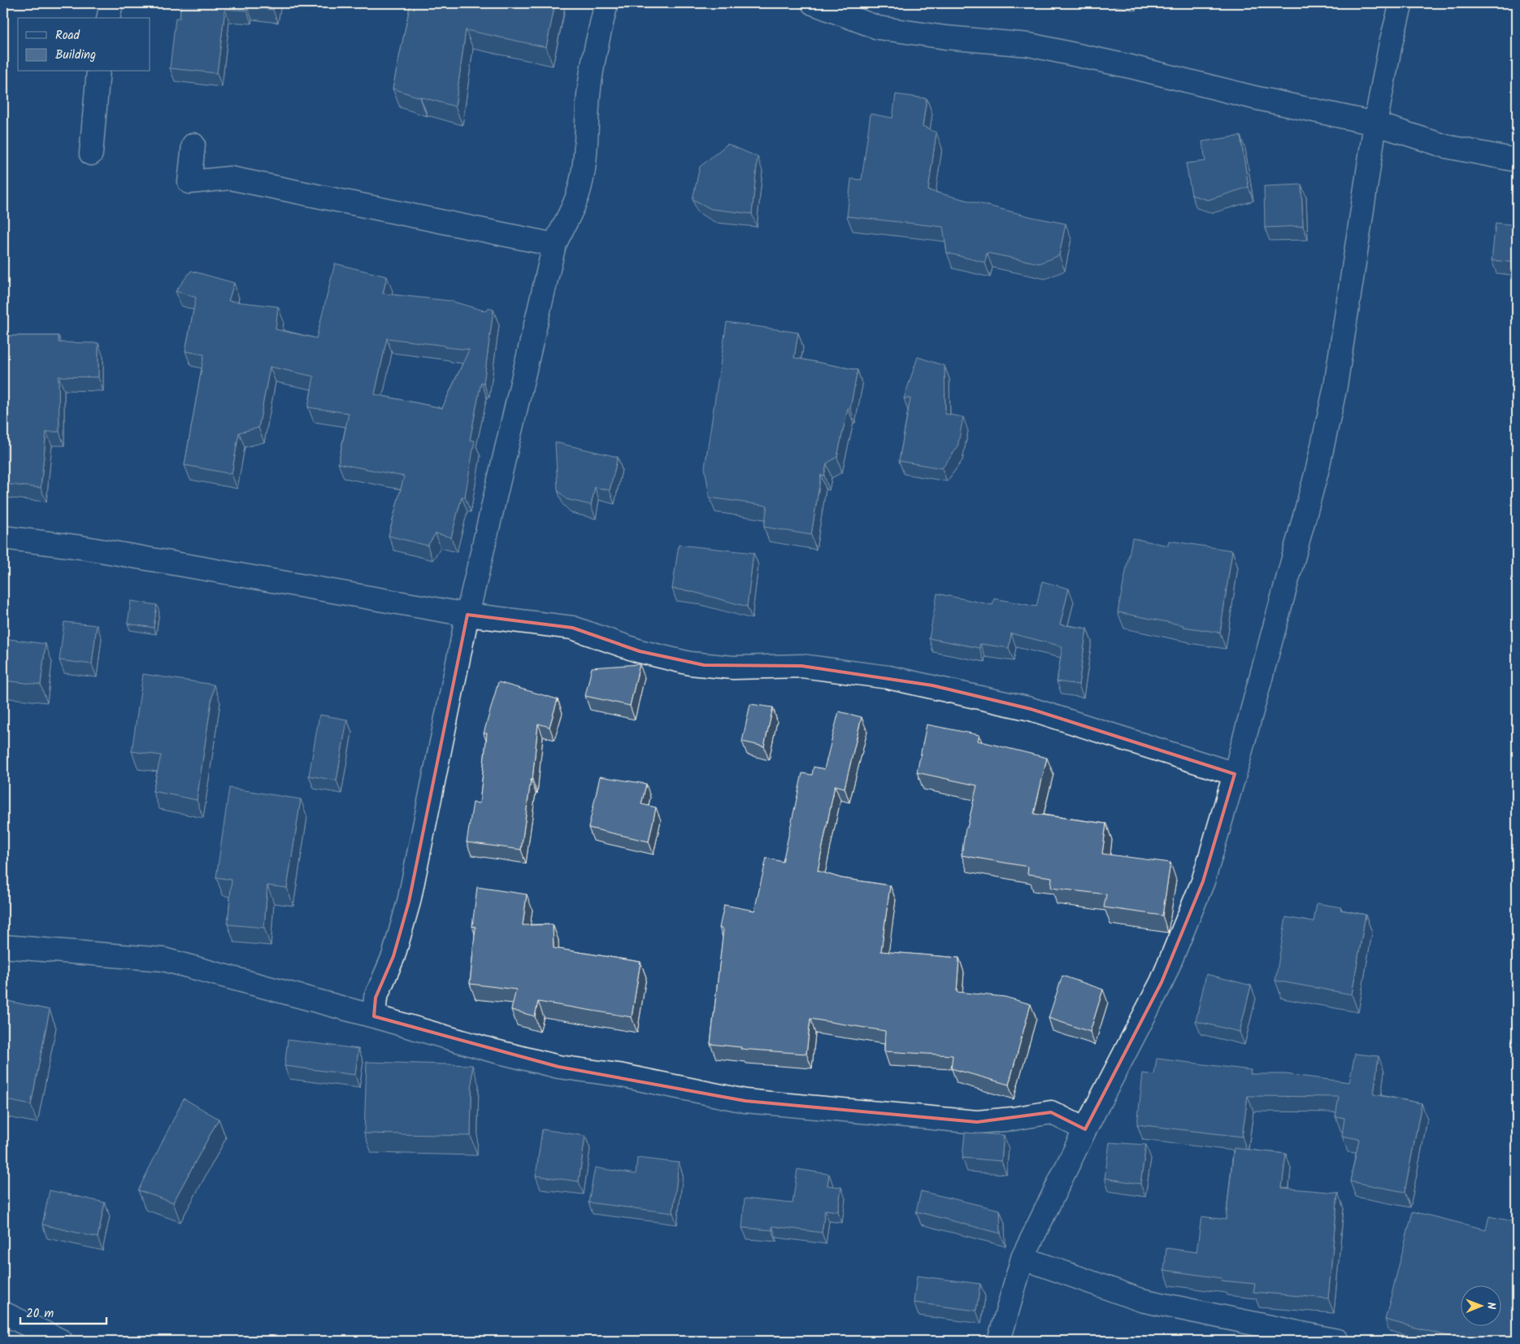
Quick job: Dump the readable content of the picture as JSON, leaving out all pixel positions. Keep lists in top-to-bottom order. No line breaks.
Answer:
{"legend":["Road","Building"],"scale_bar":"20 m","north":"right"}
